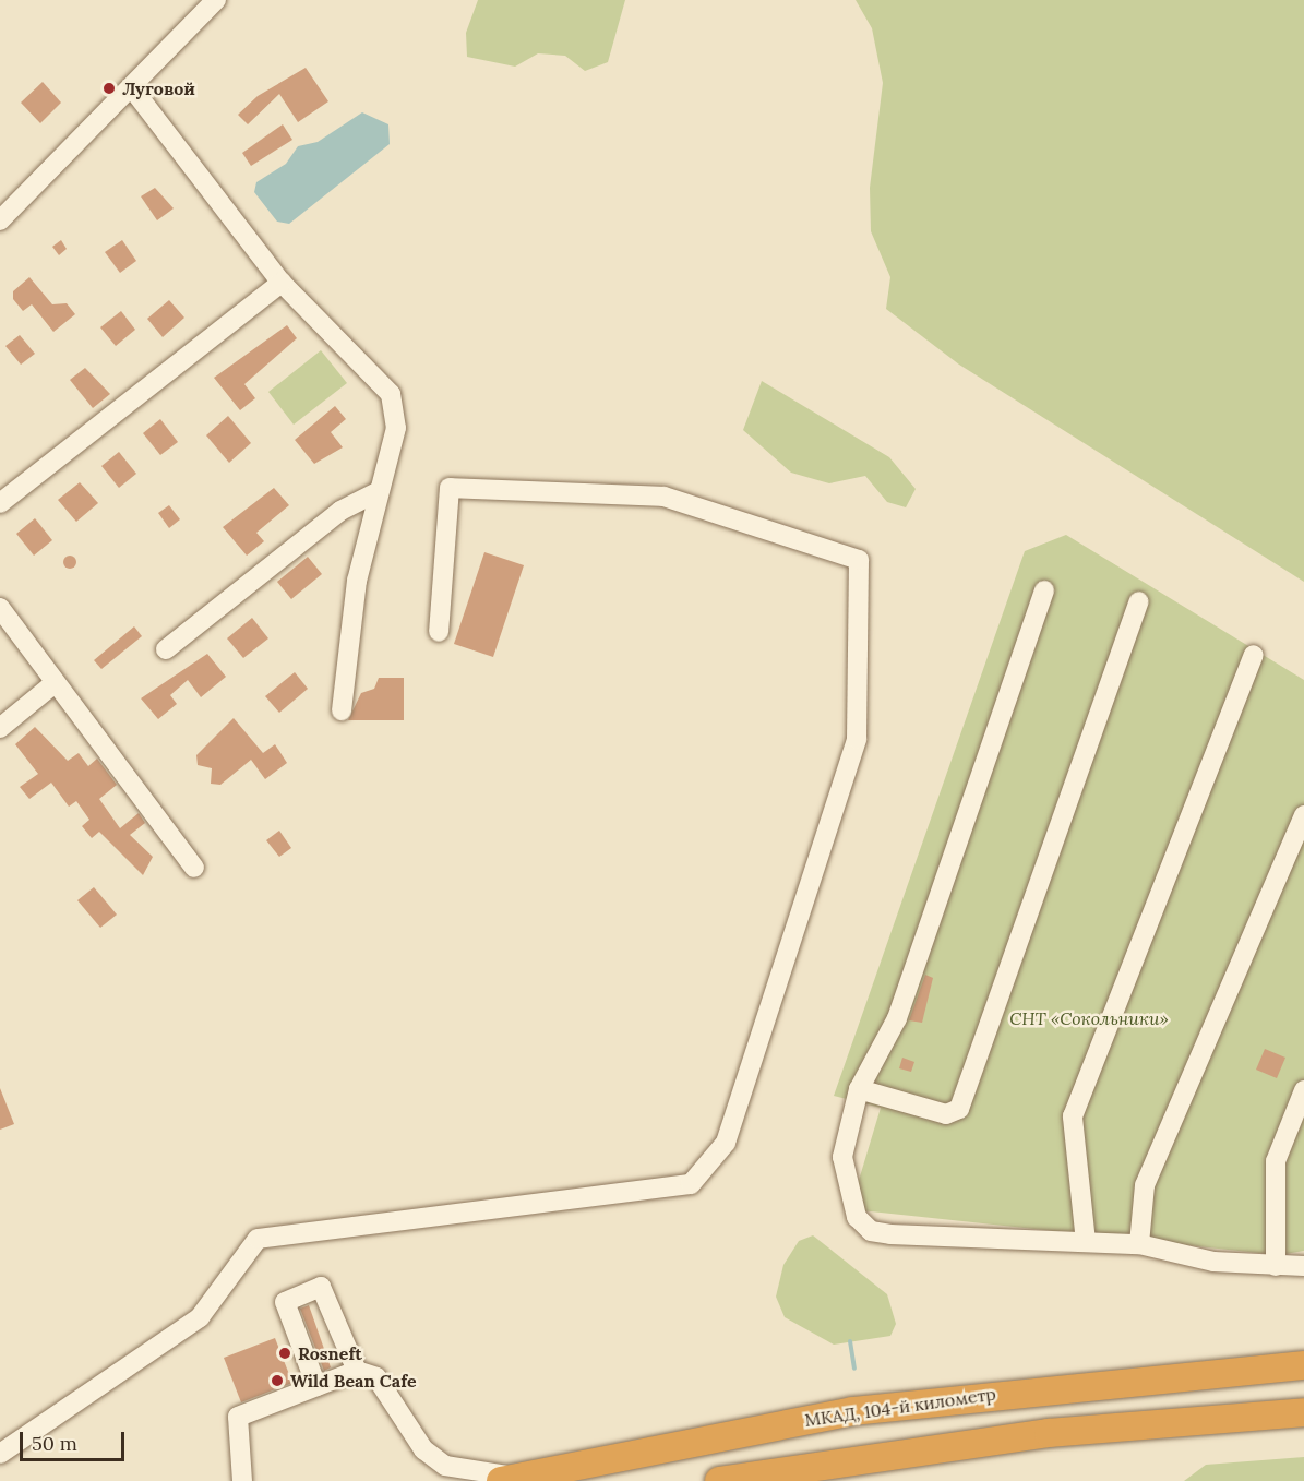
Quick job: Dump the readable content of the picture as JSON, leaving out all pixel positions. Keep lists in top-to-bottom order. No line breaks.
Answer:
{"streets":{"highway":["МКАД, 104-й километр"]},"parks":["СНТ «Сокольники»"],"places":["Луговой","Rosneft","Wild Bean Cafe"],"scale_bar":"50 m"}
